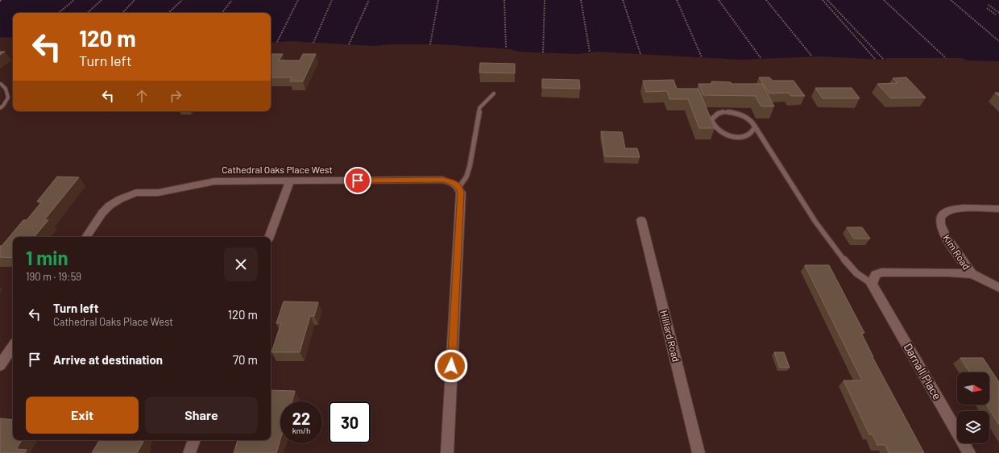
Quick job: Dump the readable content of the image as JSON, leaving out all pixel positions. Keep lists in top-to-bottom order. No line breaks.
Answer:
{"streets":{"street":["Cathedral Oaks Place West","Kim Road","Hilliard Road","Darnall Place"]},"crossings":[["Kim Road","Darnall Place"]],"north":"right","page":{"turn":["120 m","Turn left"],"heading":["1 min","190 m · 19:59"],"list":[{"name":"Turn left","note":"Cathedral Oaks Place West","value":"120 m"},{"name":"Arrive at destination","value":"70 m"}],"buttons":["Exit","Share"],"speed":"22 km/h","limit":"30"}}
